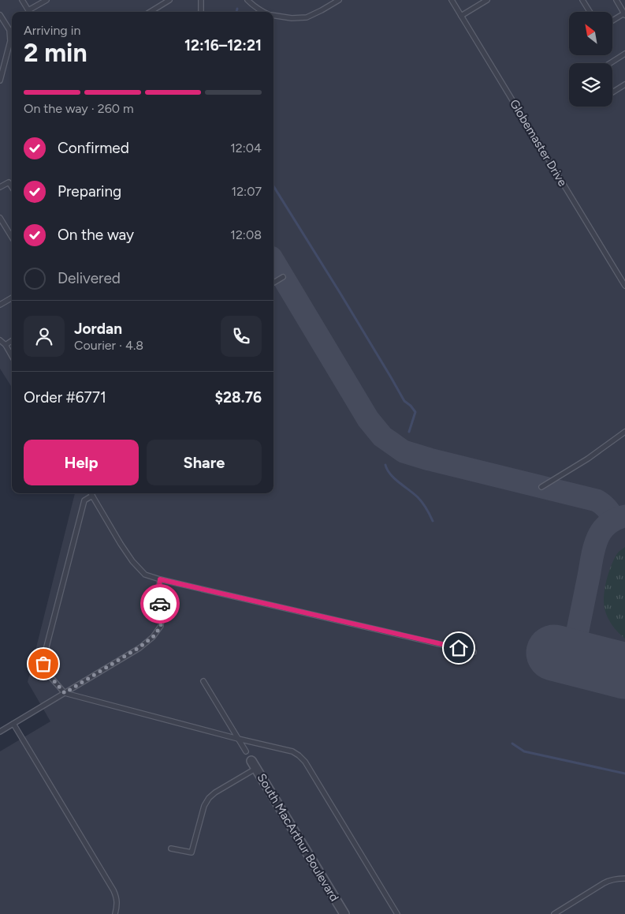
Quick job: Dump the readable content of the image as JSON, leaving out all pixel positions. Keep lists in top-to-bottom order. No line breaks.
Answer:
{"streets":{"street":["South MacArthur Boulevard"],"lane":["Globemaster Drive"]},"north":"top left","page":{"heading":["2 min","Arriving in","12:16–12:21"],"panel":["Jordan","Courier · 4.8","Order #6771","$28.76"],"bar":"On the way · 260 m","list":[["Confirmed","12:04"],["Preparing","12:07"],["On the way","12:08"],"Delivered"],"buttons":["Help","Share"]}}
